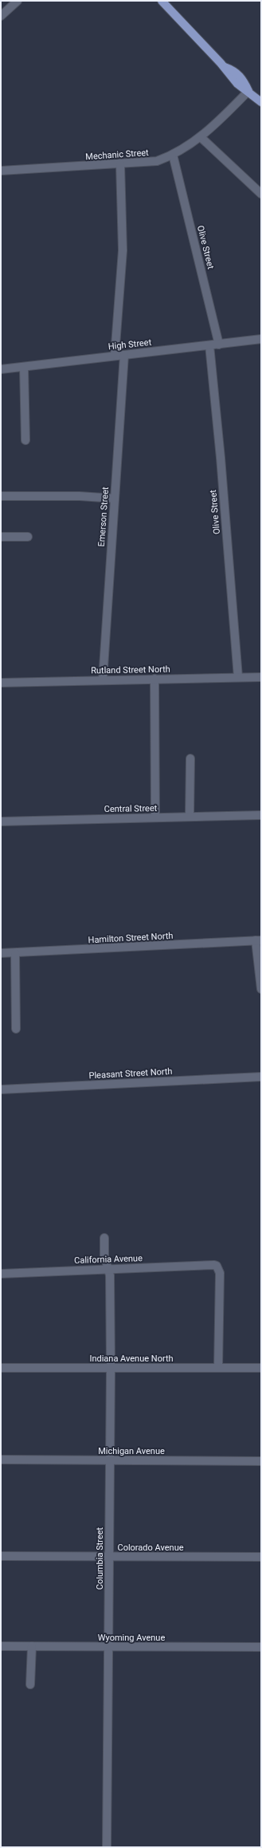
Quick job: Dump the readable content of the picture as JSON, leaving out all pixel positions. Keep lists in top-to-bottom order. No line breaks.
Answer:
{"streets":{"street":["Mechanic Street","Olive Street","High Street","Emerson Street","Rutland Street North","Central Street","Hamilton Street North","Pleasant Street North","California Avenue","Indiana Avenue North","Michigan Avenue","Colorado Avenue","Columbia Street","Wyoming Avenue"]},"crossings":[["Mechanic Street","Olive Street"],["Olive Street","High Street"],["Olive Street","Rutland Street North"],["High Street","Emerson Street"],["Emerson Street","Rutland Street North"],["California Avenue","Indiana Avenue North"],["California Avenue","Columbia Street"],["Indiana Avenue North","Columbia Street"],["Michigan Avenue","Columbia Street"],["Colorado Avenue","Columbia Street"],["Columbia Street","Wyoming Avenue"]]}
